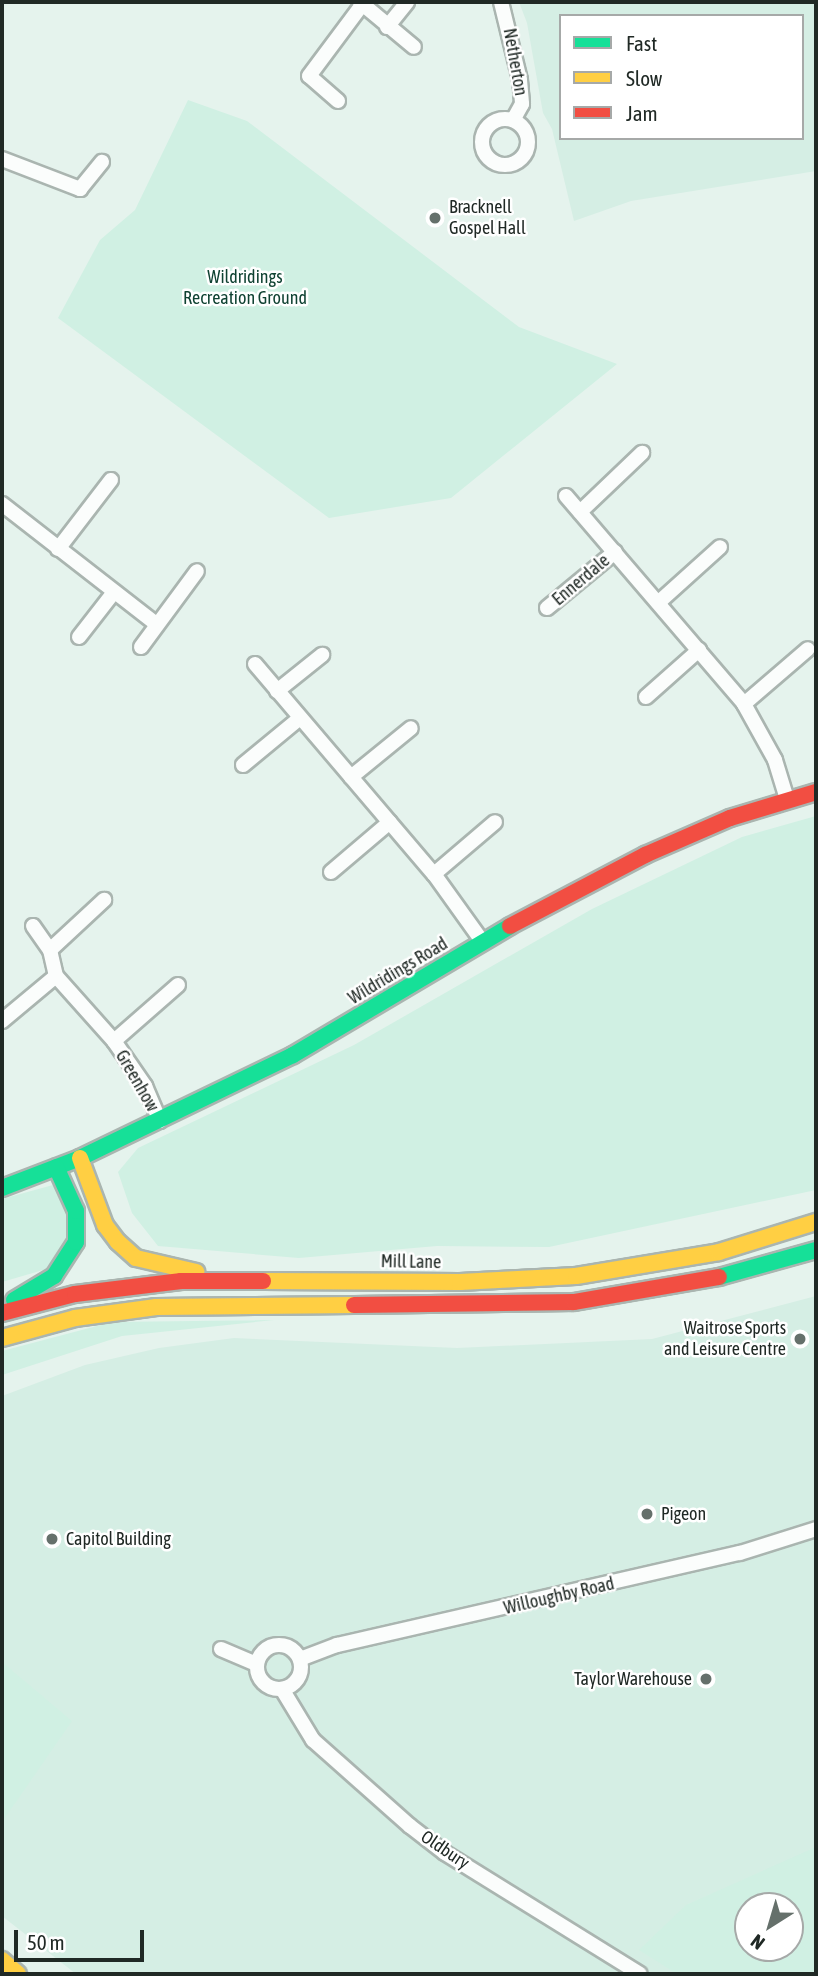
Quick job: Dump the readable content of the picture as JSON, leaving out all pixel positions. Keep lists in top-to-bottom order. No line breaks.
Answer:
{"streets":{"main road":["Wildridings Road","Mill Lane"],"street":["Netherton","Ennerdale","Greenhow","Willoughby Road","Oldbury"]},"crossings":[["Ennerdale","Wildridings Road"],["Wildridings Road","Greenhow"],["Willoughby Road","Oldbury"]],"parks":["Wildridings Recreation Ground"],"places":["Bracknell Gospel Hall","Waitrose Sports and Leisure Centre","Pigeon","Capitol Building","Taylor Warehouse"],"legend":["Fast","Slow","Jam"],"scale_bar":"50 m","north":"bottom left"}
